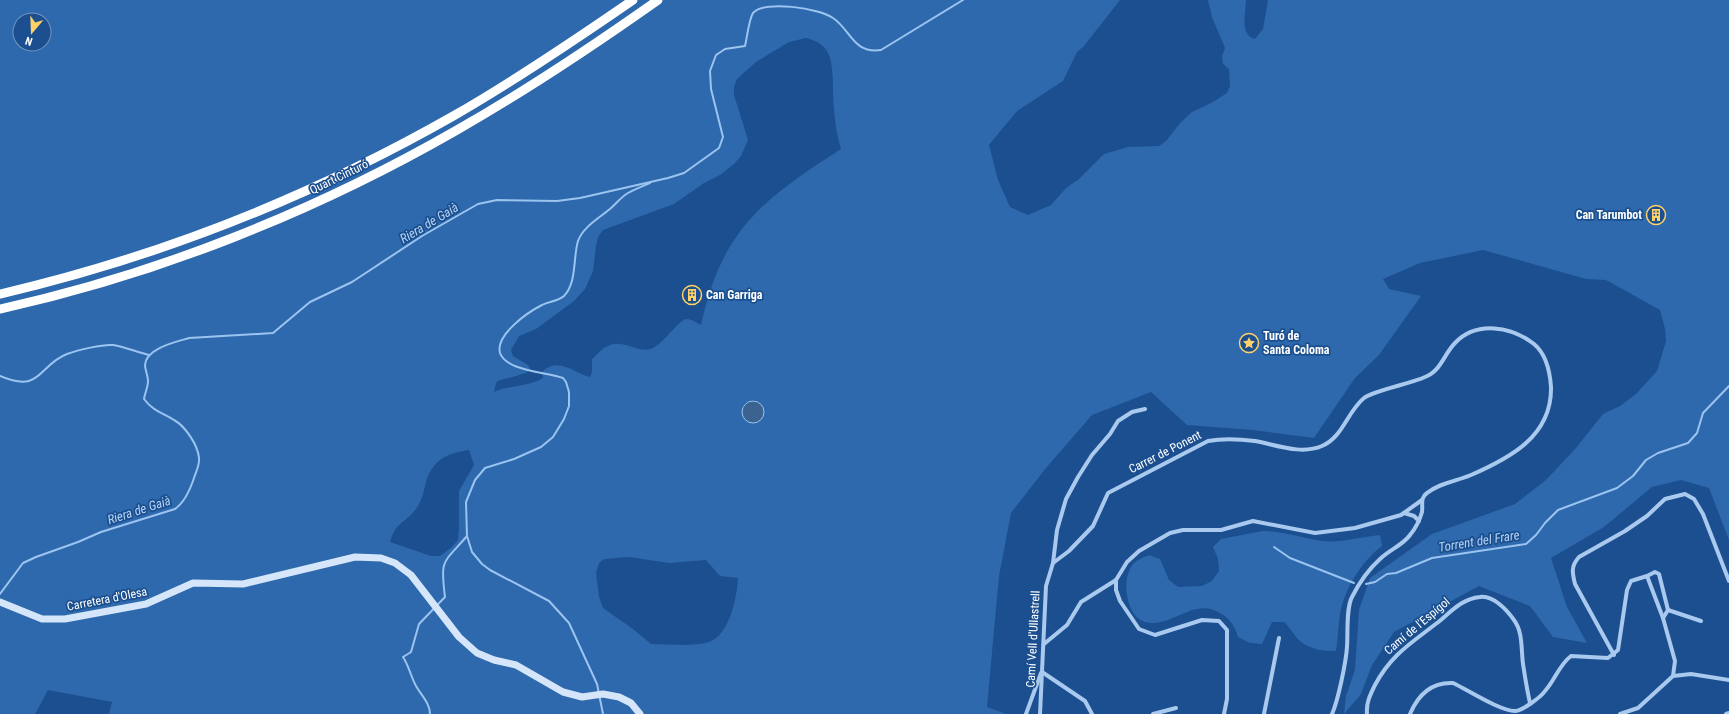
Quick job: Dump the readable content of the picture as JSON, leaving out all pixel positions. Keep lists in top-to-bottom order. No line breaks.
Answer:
{"streets":{"highway":["Quart Cinturó"],"street":["Carrer de Ponent","Carretera d'Olesa","Camí de l'Espígol","Camí Vell d'Ullastrell"]},"crossings":[["Carrer de Ponent","Camí Vell d'Ullastrell"]],"water":["Riera de Gaià","Torrent del Frare"],"places":{"building":["Can Tarumbot","Can Garriga"],"place":["Turó de Santa Coloma"]},"north":"bottom"}
